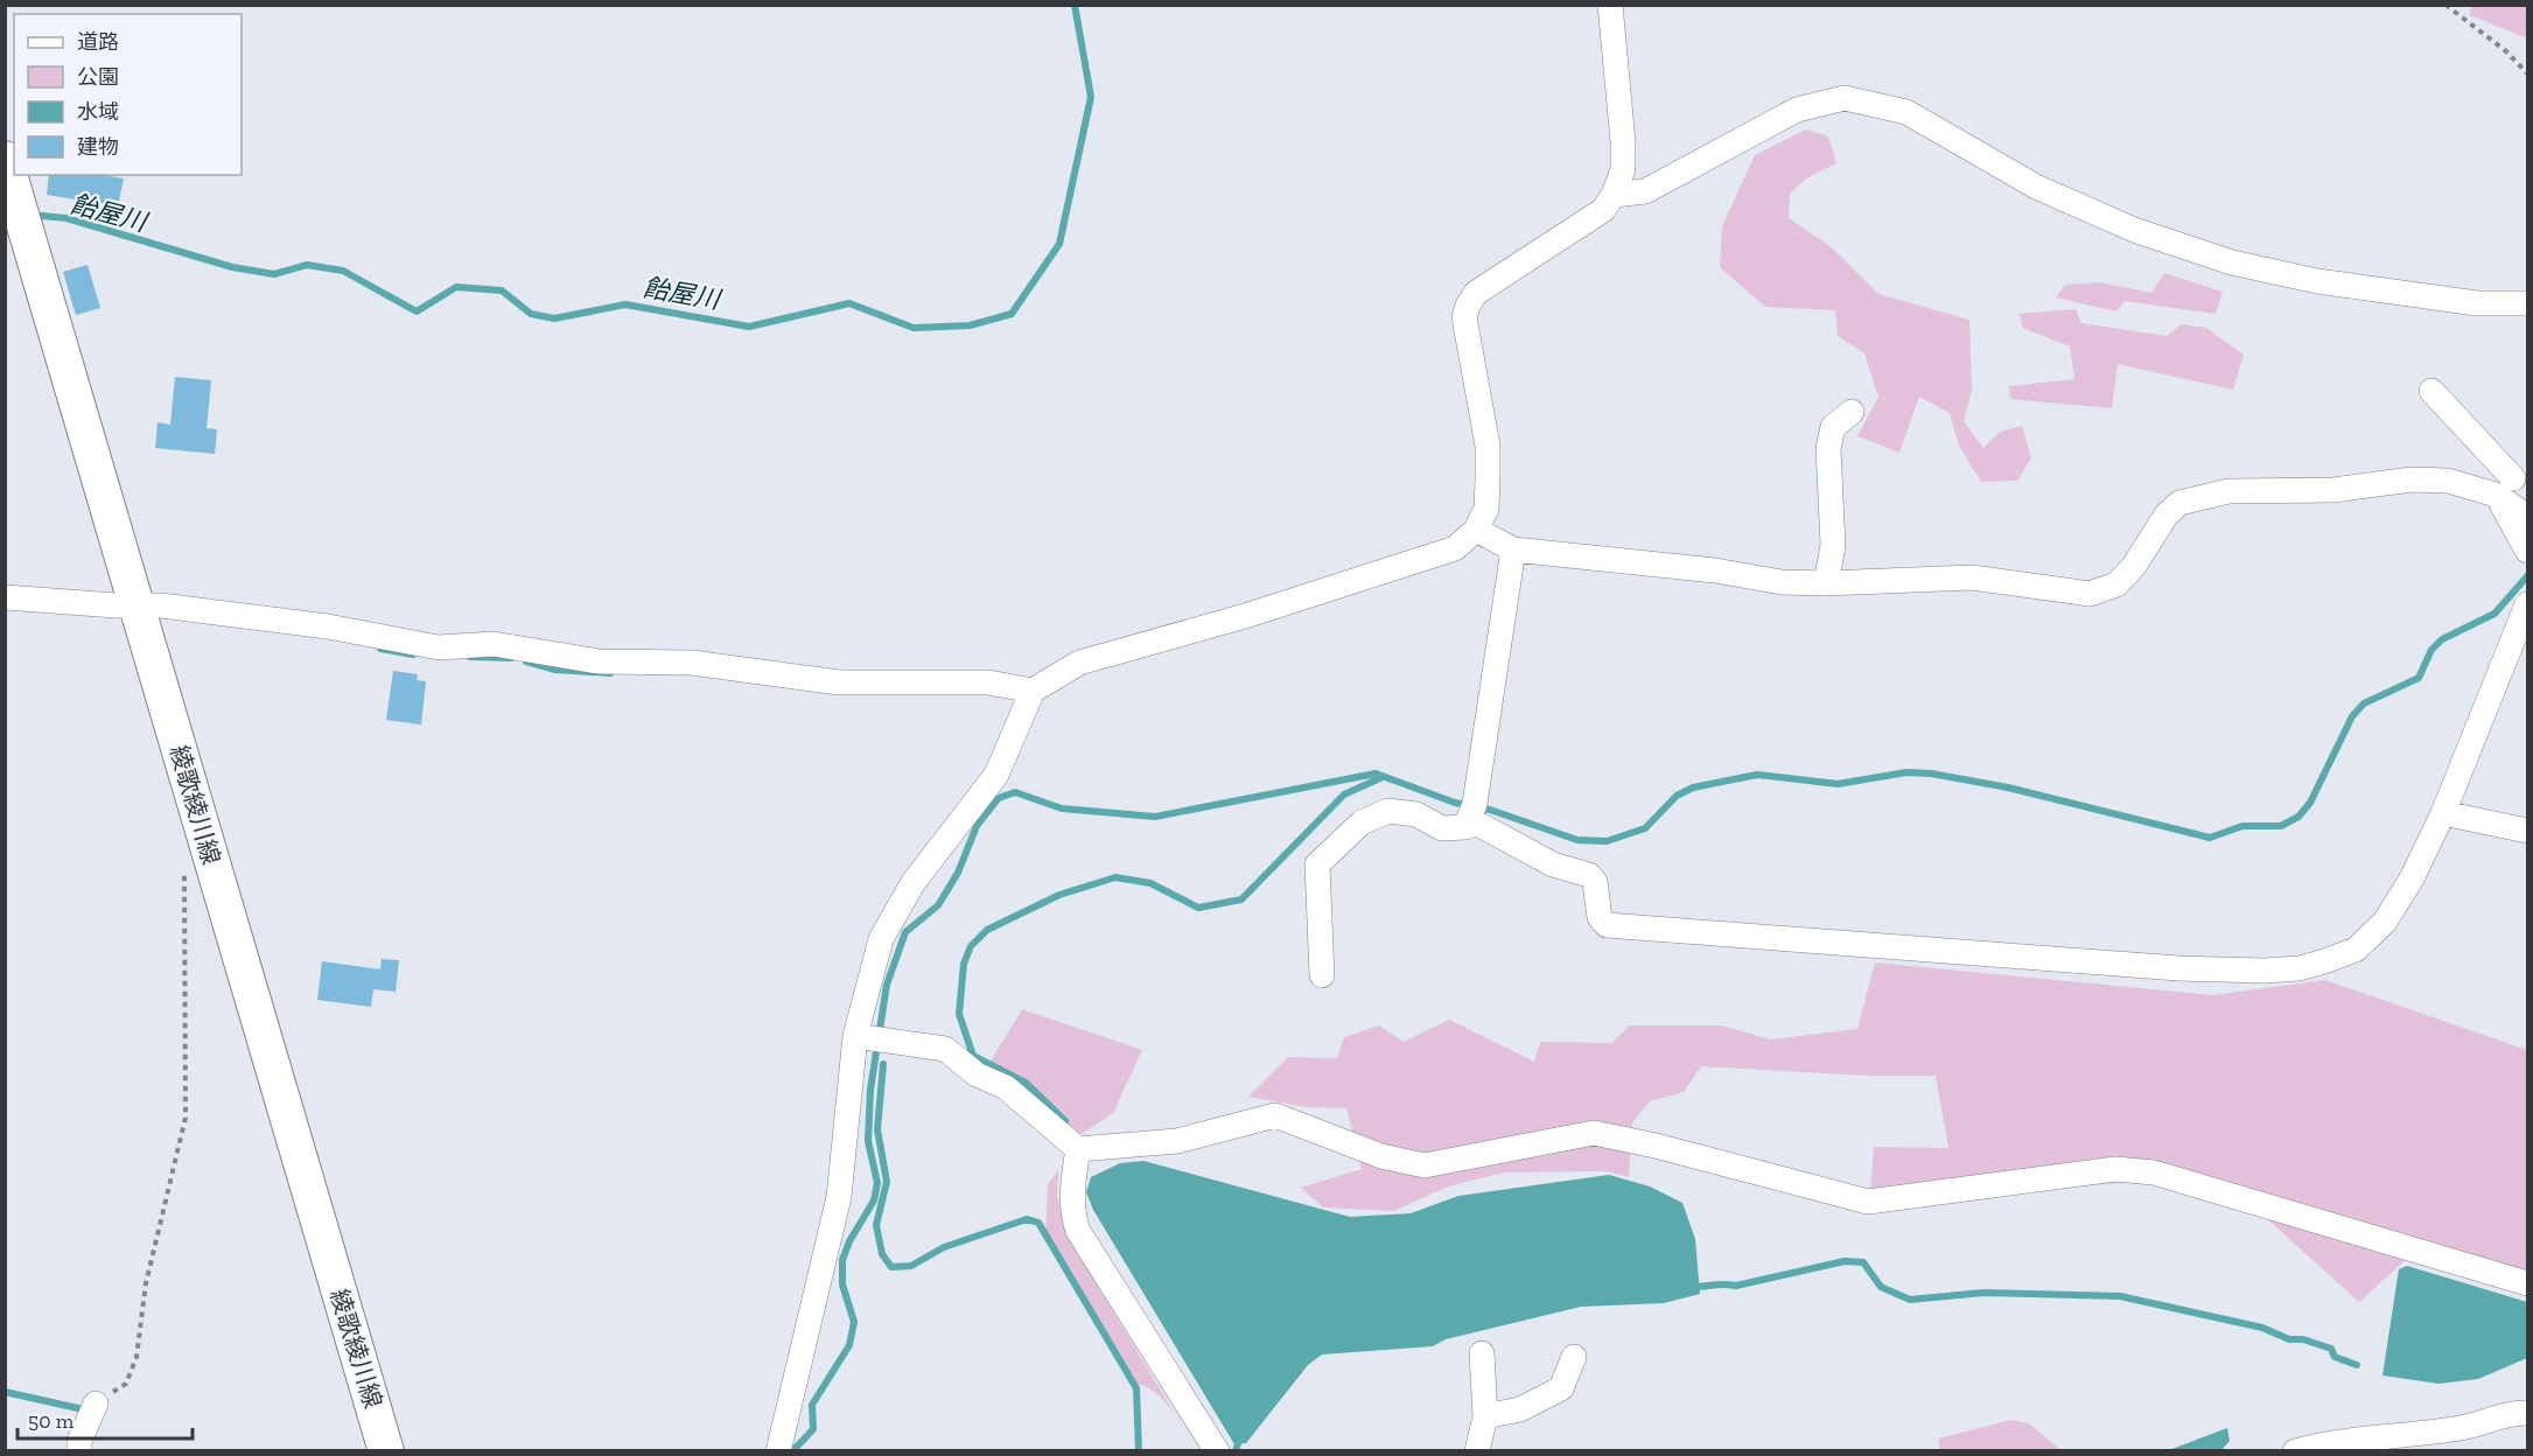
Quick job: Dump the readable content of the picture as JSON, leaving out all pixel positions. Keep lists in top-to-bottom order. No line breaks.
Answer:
{"streets":{"main road":["綾歌綾川線"]},"water":["飴屋川"],"legend":["道路","公園","水域","建物"],"scale_bar":"50 m"}
